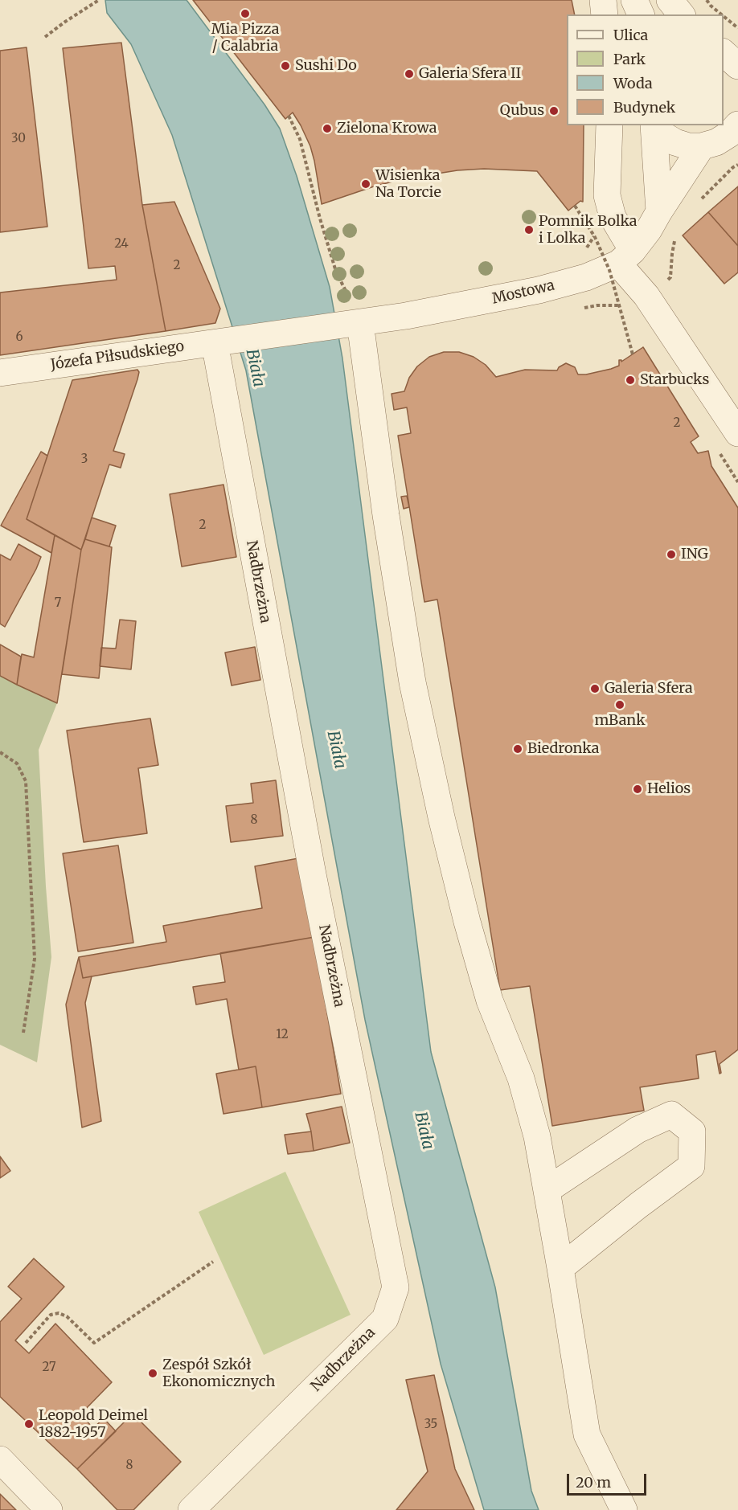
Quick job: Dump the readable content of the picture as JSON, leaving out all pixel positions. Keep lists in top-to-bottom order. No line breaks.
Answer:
{"streets":{"street":["Mostowa","Józefa Piłsudskiego","Nadbrzeżna"]},"crossings":[["Mostowa","Józefa Piłsudskiego"],["Mostowa","Nadbrzeżna"],["Józefa Piłsudskiego","Nadbrzeżna"]],"water":["Biała"],"places":["Mia Pizza / Calabria","Sushi Do","Galeria Sfera II","Qubus","Zielona Krowa","Wisienka Na Torcie","Pomnik Bolka i Lolka","Starbucks","ING","Galeria Sfera","mBank","Biedronka","Helios","Zespół Szkół Ekonomicznych","Leopold Deimel 1882-1957"],"house_numbers":["30","24","2","6","2","3","2","7","8","12","27","35","8"],"legend":["Ulica","Park","Woda","Budynek"],"scale_bar":"20 m"}
